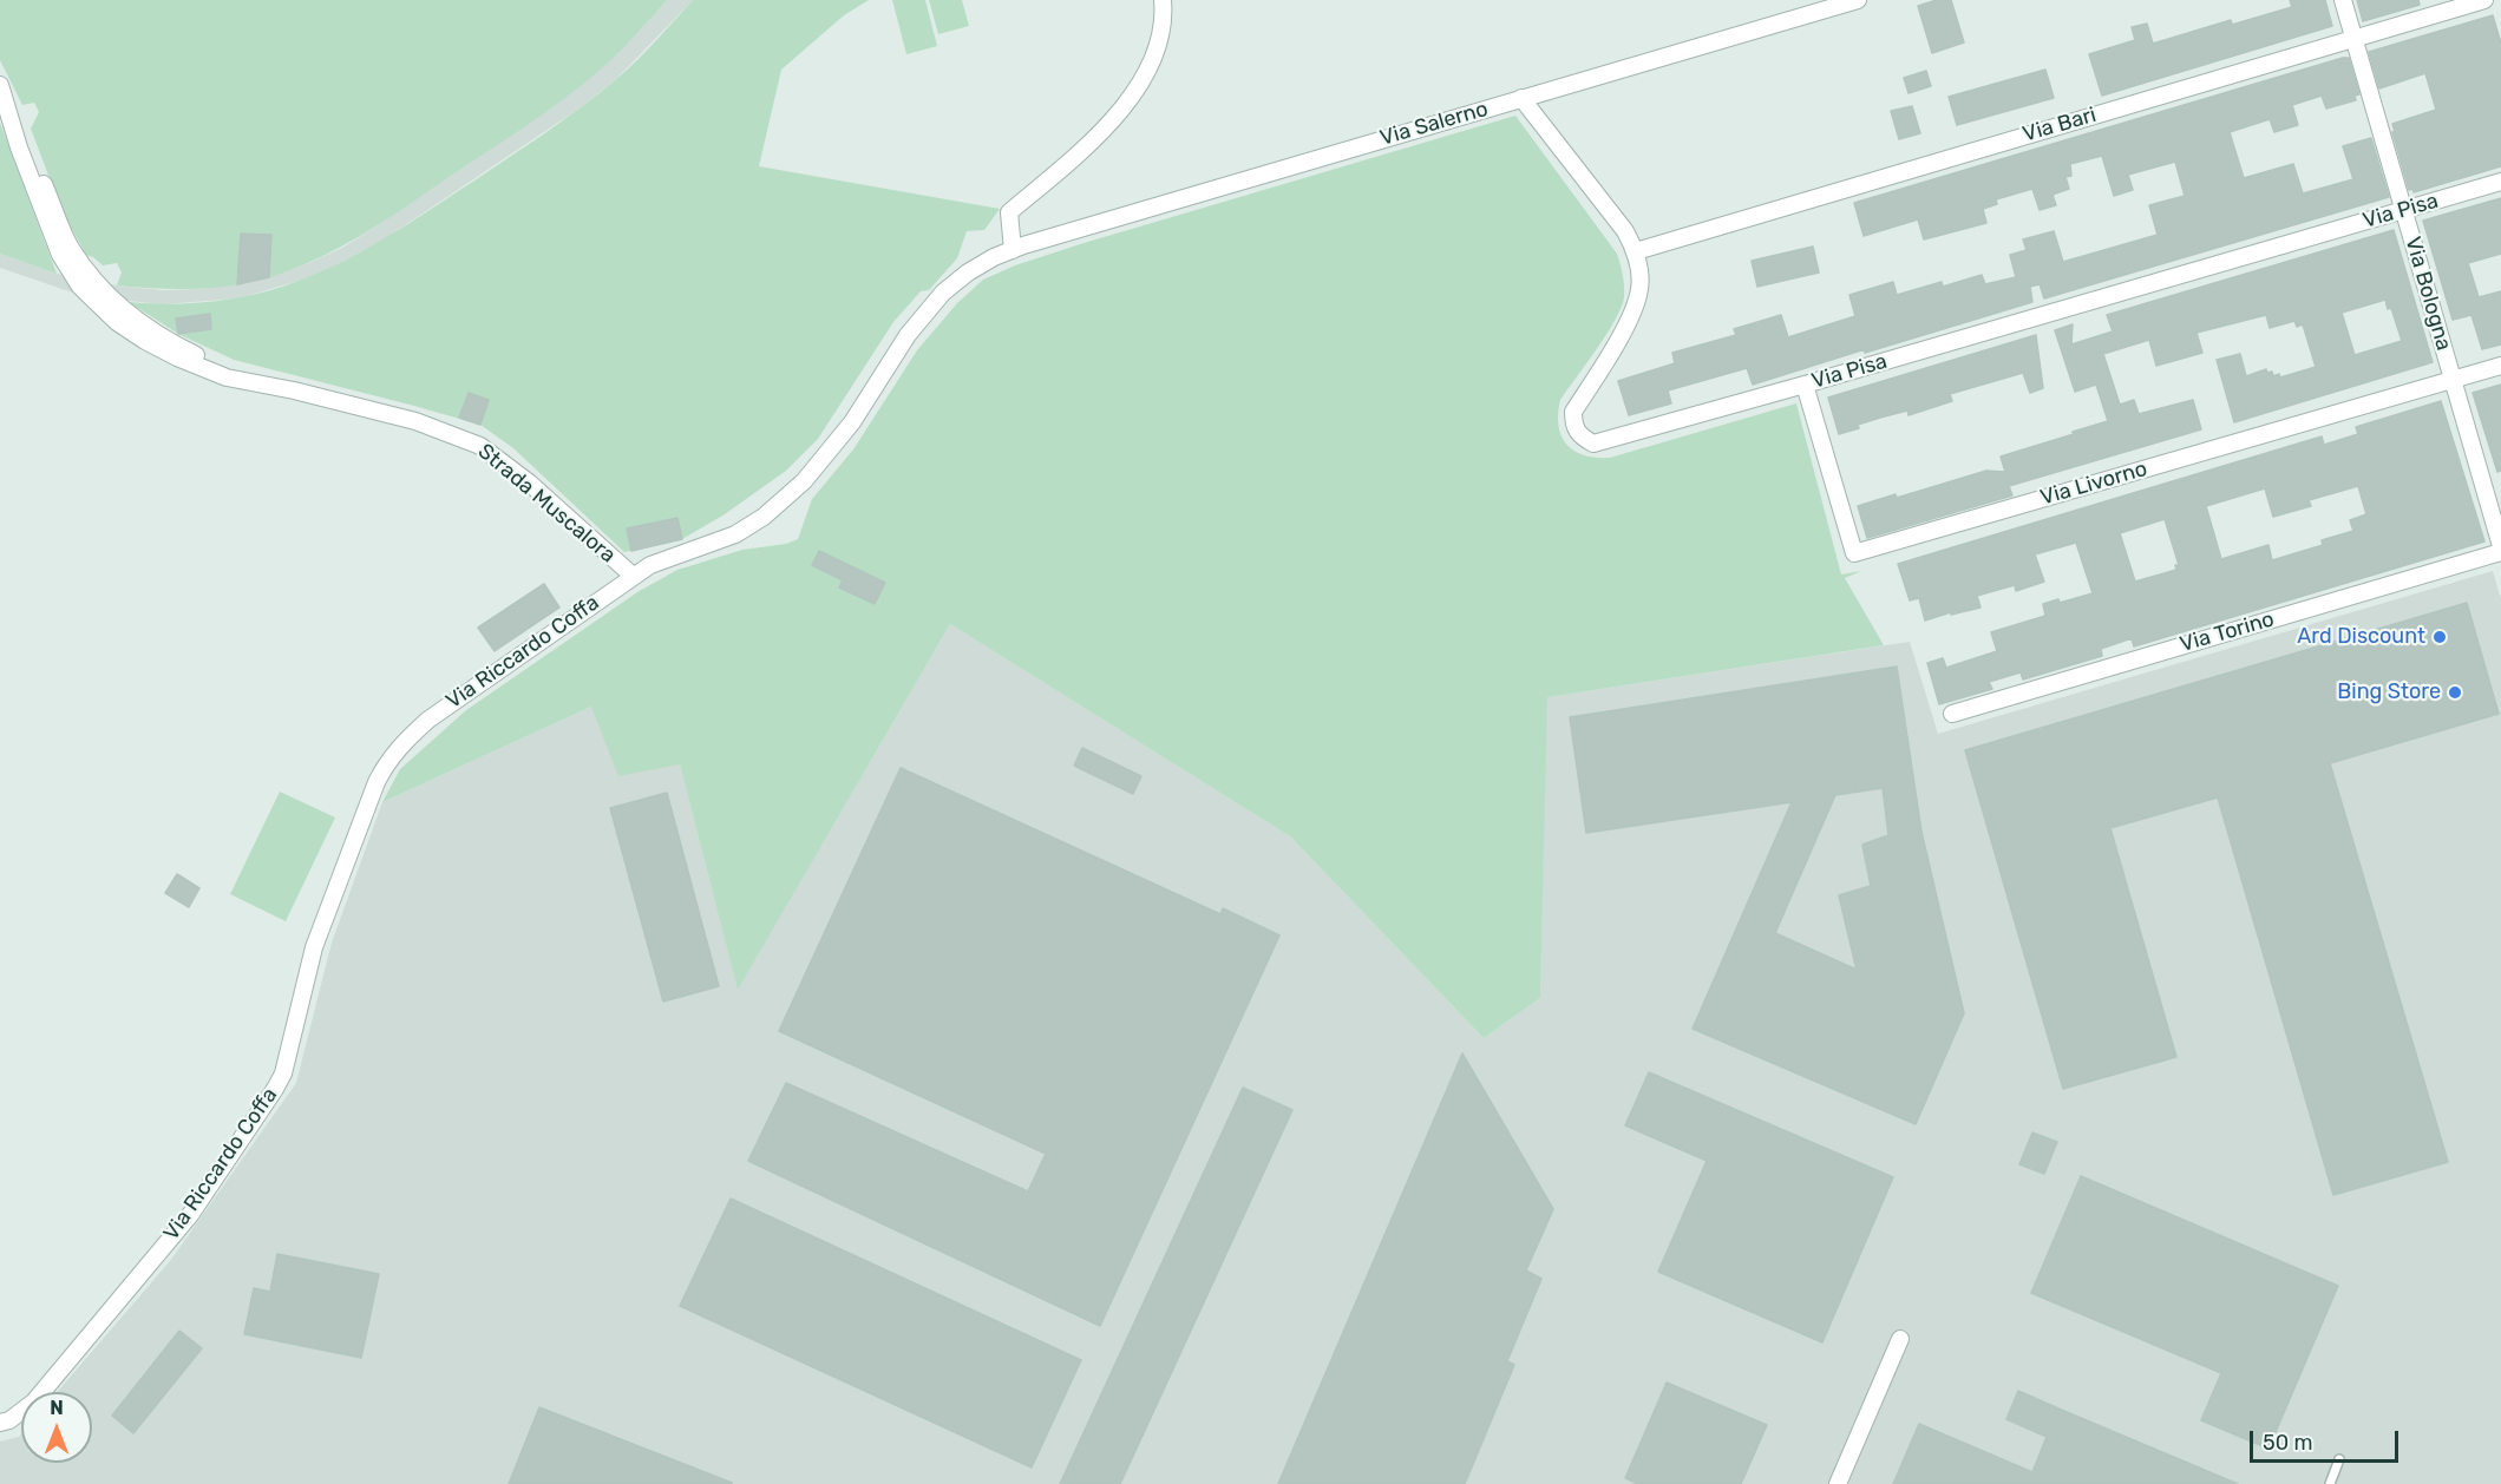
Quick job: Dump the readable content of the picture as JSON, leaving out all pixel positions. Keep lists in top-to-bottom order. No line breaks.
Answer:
{"streets":{"street":["Via Salerno","Via Bari","Via Pisa","Via Bologna","Via Livorno","Strada Muscalora","Via Torino","Via Riccardo Coffa"]},"crossings":[["Via Salerno","Via Pisa"],["Via Salerno","Via Riccardo Coffa"],["Via Bari","Via Pisa"],["Via Bari","Via Bologna"],["Via Pisa","Via Bologna"],["Via Pisa","Via Livorno"],["Via Bologna","Via Livorno"],["Strada Muscalora","Via Riccardo Coffa"]],"places":["Ard Discount","Bing Store"],"scale_bar":"50 m","north":"top"}
